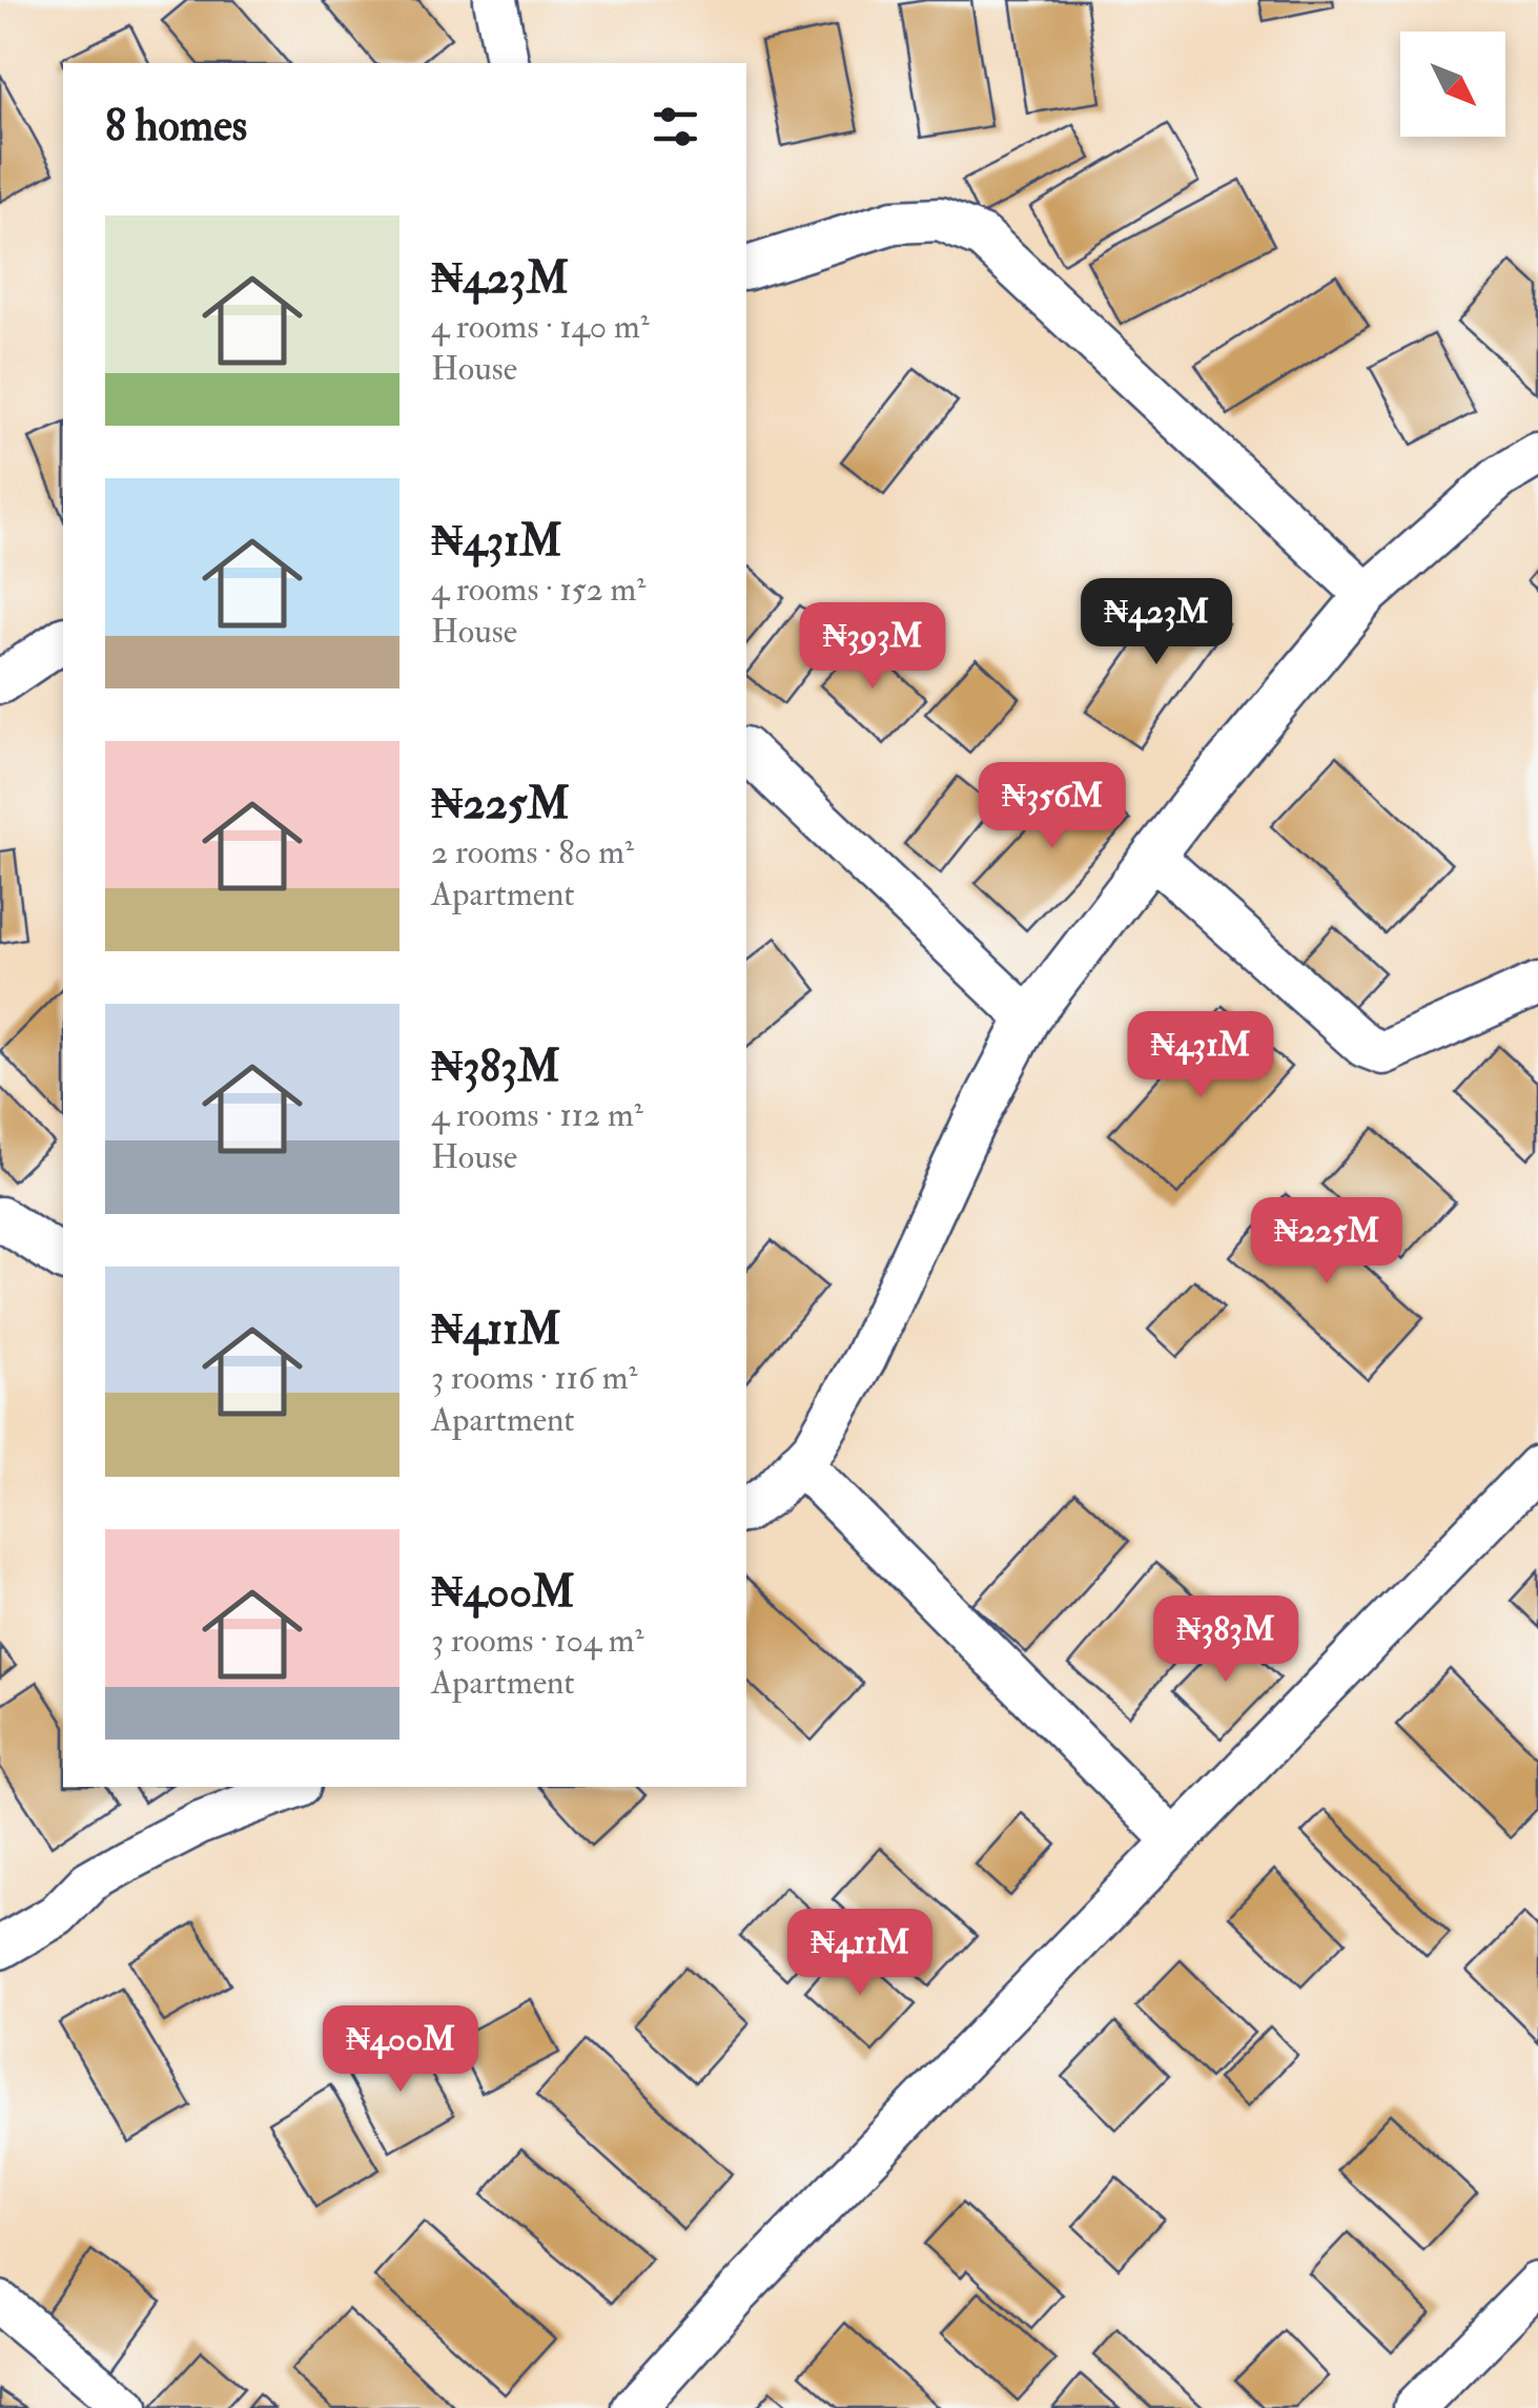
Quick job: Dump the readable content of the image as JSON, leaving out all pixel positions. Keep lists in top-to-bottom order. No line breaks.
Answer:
{"north":"bottom right","page":{"heading":"8 homes","list":[{"name":"₦423M","note":"4 rooms · 140 m² · House"},{"name":"₦431M","note":"4 rooms · 152 m² · House"},{"name":"₦225M","note":"2 rooms · 80 m² · Apartment"},{"name":"₦383M","note":"4 rooms · 112 m² · House"},{"name":"₦411M","note":"3 rooms · 116 m² · Apartment"},{"name":"₦400M","note":"3 rooms · 104 m² · Apartment"}],"price":["₦423M","₦393M","₦356M","₦431M","₦225M","₦383M","₦411M","₦400M"]}}
